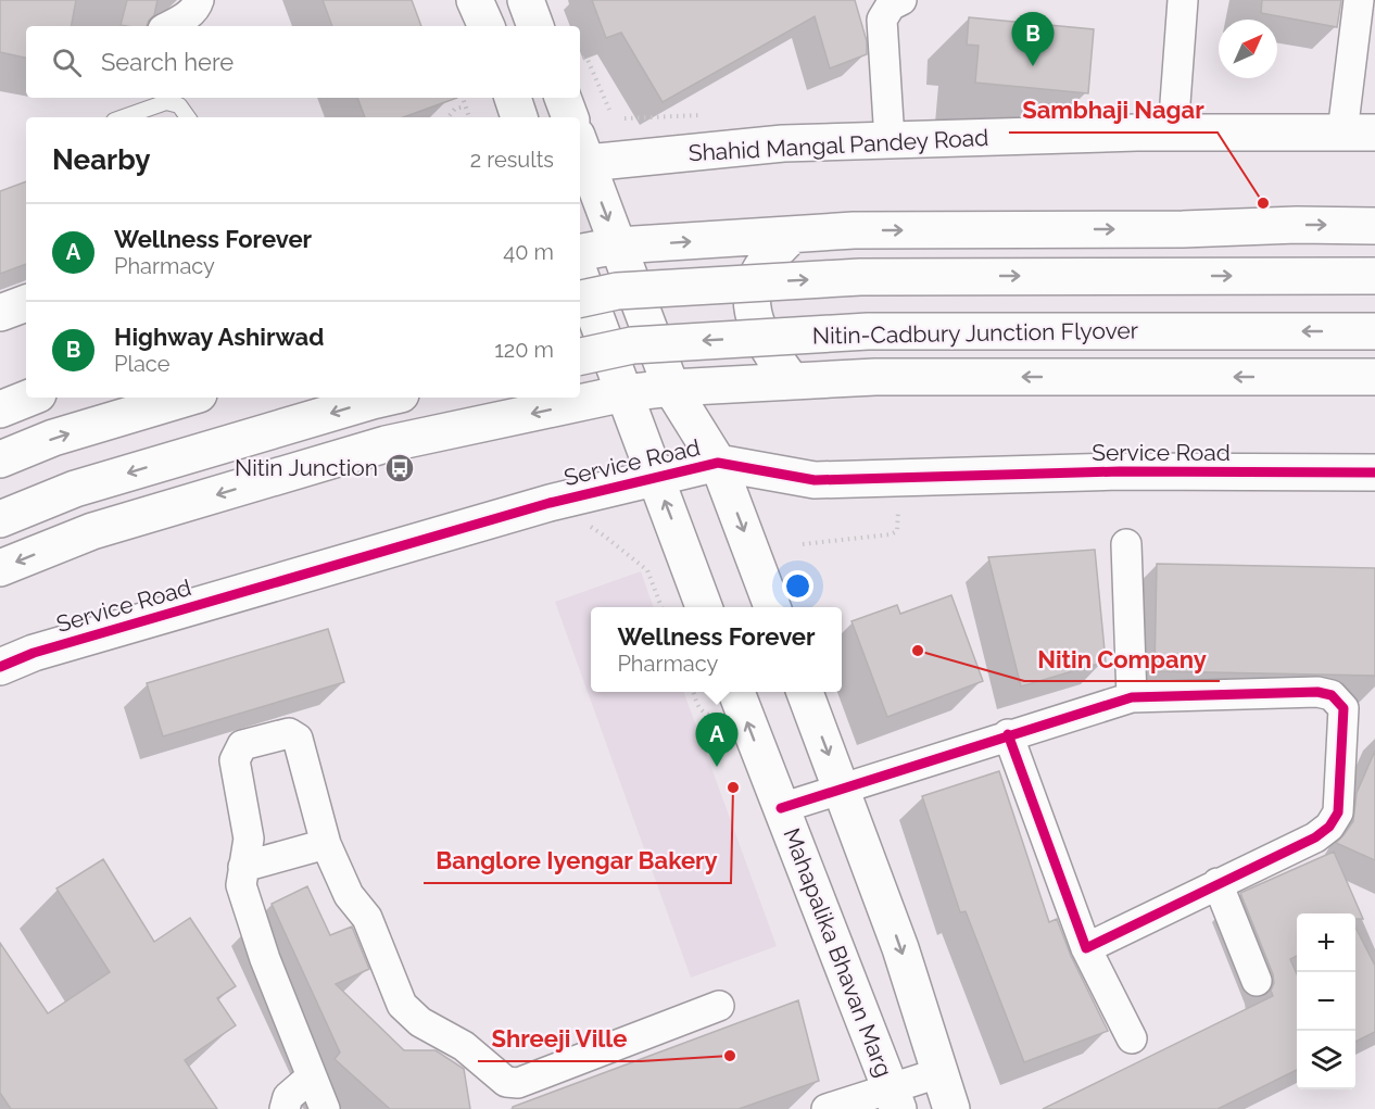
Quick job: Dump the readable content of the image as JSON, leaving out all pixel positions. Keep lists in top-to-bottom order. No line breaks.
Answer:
{"streets":{"main road":["Shahid Mangal Pandey Road","Nitin-Cadbury Junction Flyover","Service Road","Mahapalika Bhavan Marg"]},"places":{"other":["Sambhaji Nagar","Nitin Company","Banglore Iyengar Bakery","Shreeji Ville"],"bus stop":["Nitin Junction"]},"north":"top right","page":{"pins":["B","A"],"search":"Search here","heading":["Nearby","2 results"],"list":[{"mark":"A","name":"Wellness Forever","note":"Pharmacy","value":"40 m"},{"mark":"B","name":"Highway Ashirwad","note":"Place","value":"120 m"}],"popup":["Wellness Forever","Pharmacy"],"map_buttons":["+","−"]}}
